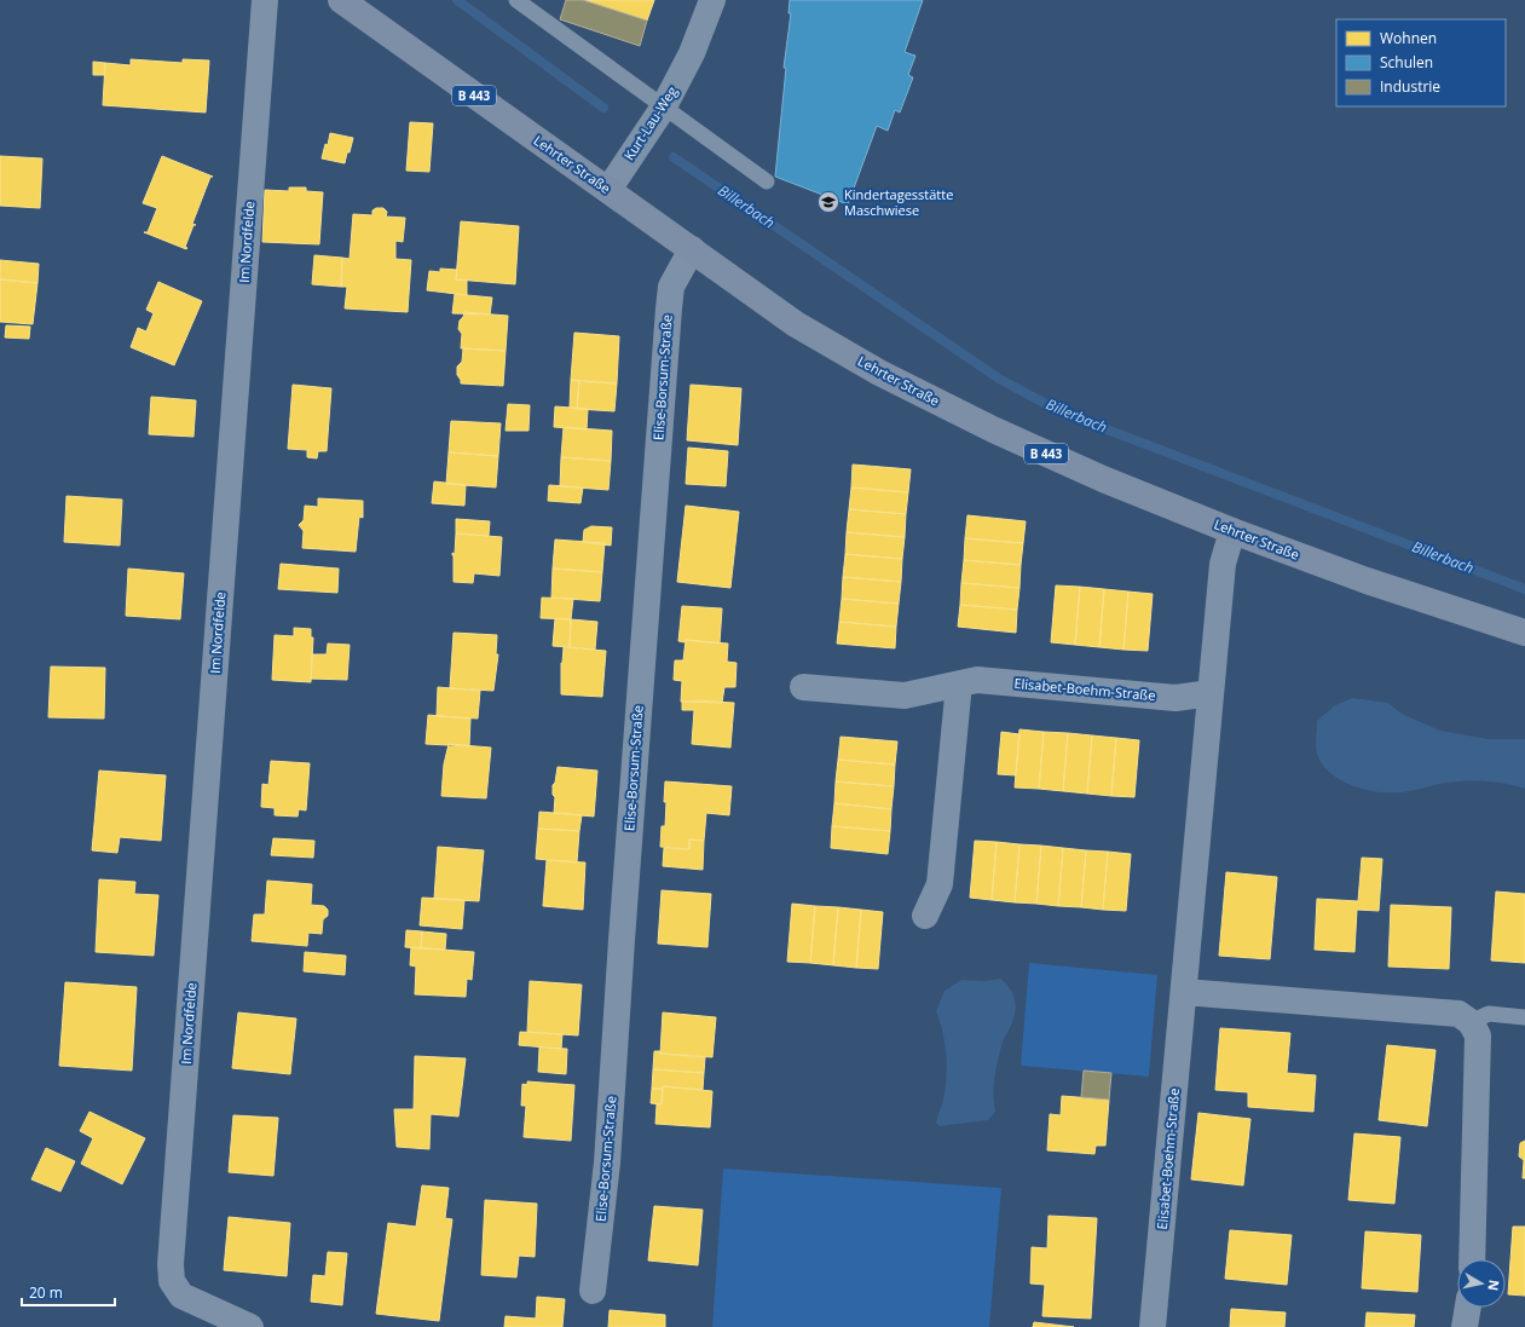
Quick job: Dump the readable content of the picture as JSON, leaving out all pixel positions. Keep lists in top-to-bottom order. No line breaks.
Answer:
{"streets":{"main road":["B 443","Lehrter Straße"],"street":["Kurt-Lau-Weg","Im Nordfelde","Elise-Borsum-Straße","Elisabet-Boehm-Straße"]},"crossings":[["Kurt-Lau-Weg","Lehrter Straße"],["Lehrter Straße","Elise-Borsum-Straße"],["Lehrter Straße","Elisabet-Boehm-Straße"]],"water":["Billerbach"],"places":{"school or university":["Kindertagesstätte Maschwiese"]},"legend":["Wohnen","Schulen","Industrie"],"scale_bar":"20 m","north":"right"}
